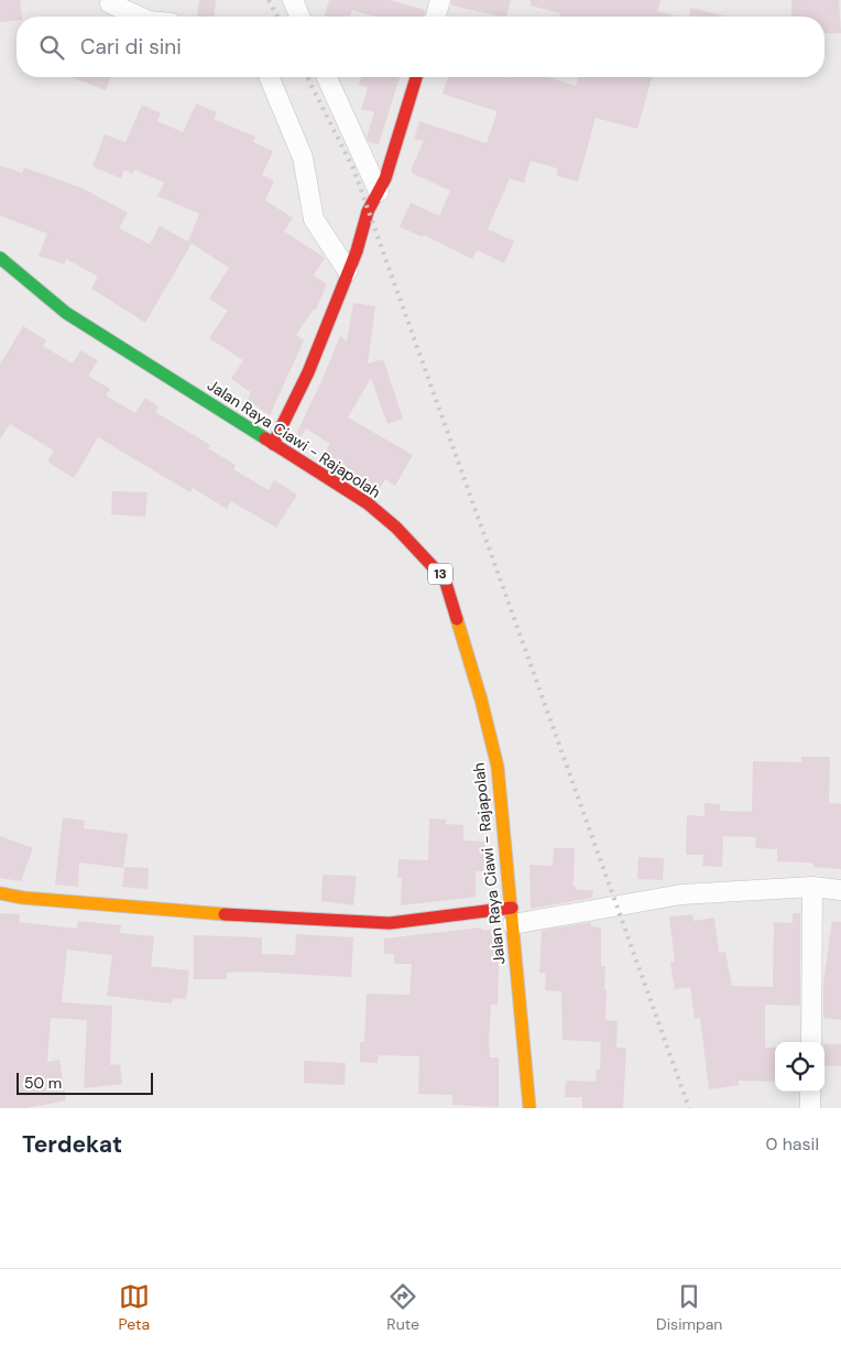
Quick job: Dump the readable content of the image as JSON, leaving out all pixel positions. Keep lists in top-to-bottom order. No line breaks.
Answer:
{"streets":{"main road":["Jalan Raya Ciawi - Rajapolah","13"]},"scale_bar":"50 m","page":{"search":"Cari di sini","scale":"50 m","heading":["Terdekat","0 hasil"],"nav":["Peta","Rute","Disimpan"]}}
